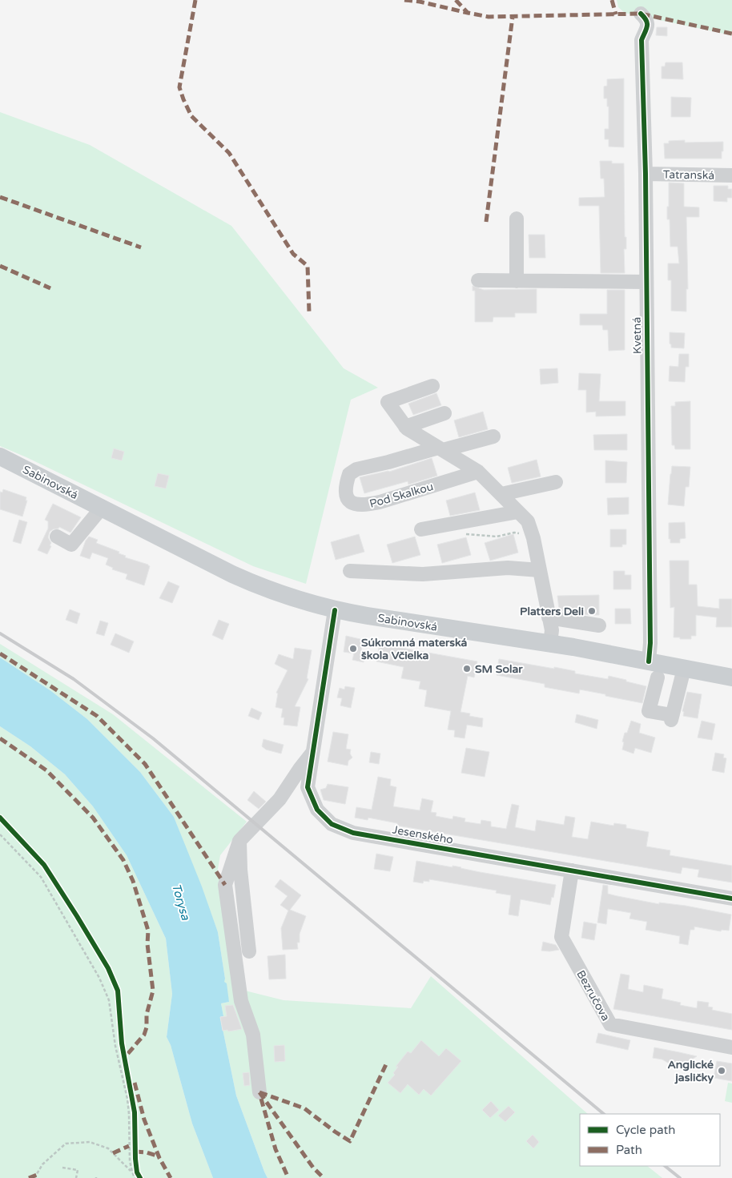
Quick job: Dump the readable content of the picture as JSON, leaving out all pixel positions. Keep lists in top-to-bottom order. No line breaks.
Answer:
{"streets":{"main road":["Sabinovská"],"street":["Tatranská","Kvetná","Pod Skalkou","Jesenského","Bezručova"]},"crossings":[["Tatranská","Kvetná"],["Kvetná","Sabinovská"],["Sabinovská","Jesenského"],["Jesenského","Bezručova"]],"water":["Torysa"],"places":["Platters Deli","Súkromná materská škola Včielka","SM Solar","Anglické jasličky"],"legend":["Cycle path","Path"]}
